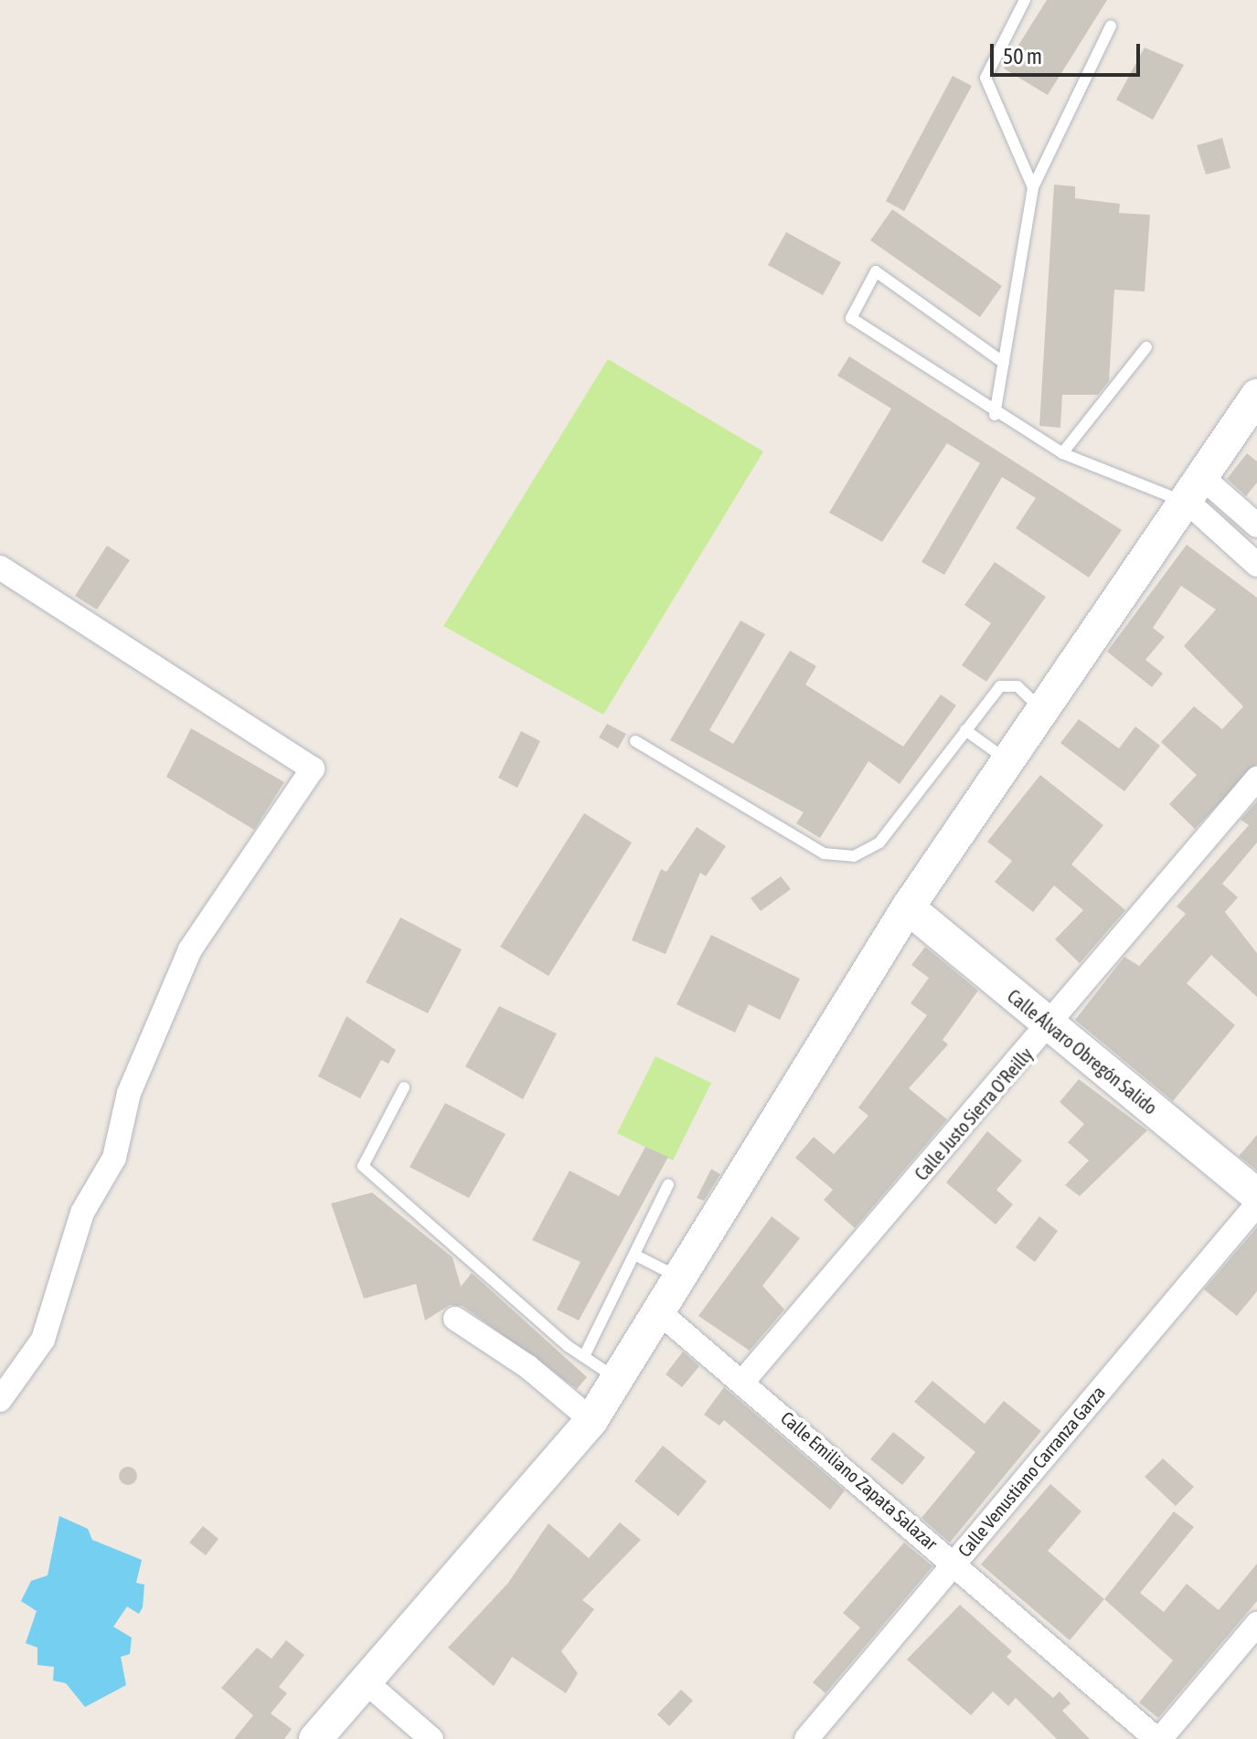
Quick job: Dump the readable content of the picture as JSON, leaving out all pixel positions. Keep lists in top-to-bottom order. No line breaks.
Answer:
{"streets":{"street":["Calle Álvaro Obregón Salido","Calle Justo Sierra O'Reilly","Calle Venustiano Carranza Garza","Calle Emiliano Zapata Salazar"]},"crossings":[["Calle Álvaro Obregón Salido","Calle Justo Sierra O'Reilly"],["Calle Justo Sierra O'Reilly","Calle Emiliano Zapata Salazar"],["Calle Venustiano Carranza Garza","Calle Emiliano Zapata Salazar"]],"scale_bar":"50 m"}
